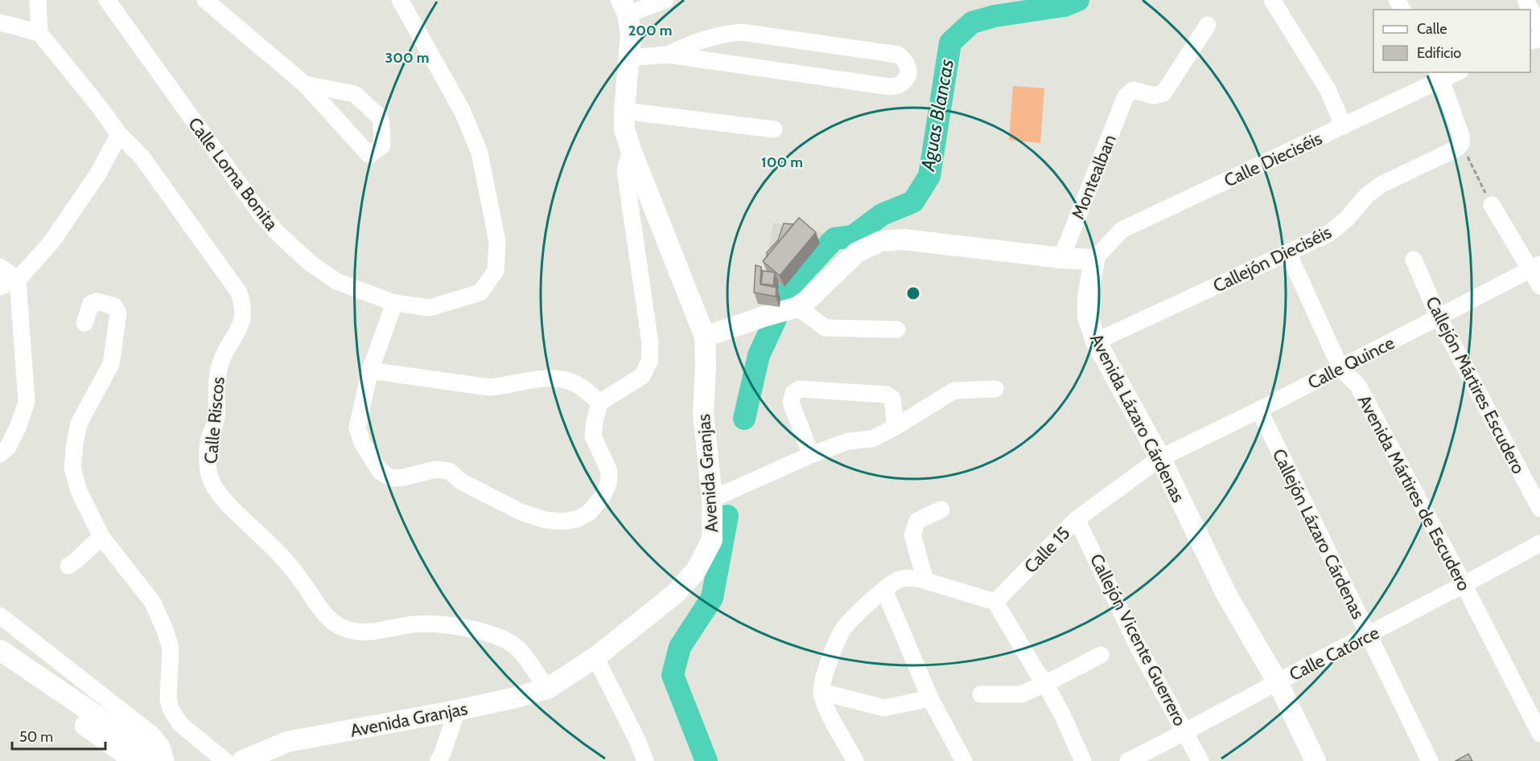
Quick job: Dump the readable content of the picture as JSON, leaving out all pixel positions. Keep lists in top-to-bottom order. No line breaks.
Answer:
{"streets":{"main road":["Avenida Lázaro Cárdenas","Avenida Granjas"],"street":["Calle Dieciséis","Calle Loma Bonita","Montealban","Callejón Dieciséis","Calle Quince","Callejón Mártires Escudero","Calle Riscos","Avenida Mártires de Escudero","Callejón Lázaro Cárdenas","Calle 15","Callejón Vicente Guerrero","Calle Catorce"]},"crossings":[["Calle Dieciséis","Avenida Lázaro Cárdenas"],["Callejón Dieciséis","Avenida Lázaro Cárdenas"],["Callejón Dieciséis","Avenida Mártires de Escudero"],["Calle Quince","Callejón Mártires Escudero"],["Calle Quince","Avenida Lázaro Cárdenas"],["Calle Quince","Avenida Mártires de Escudero"],["Calle Quince","Callejón Lázaro Cárdenas"],["Calle Quince","Calle 15"],["Avenida Lázaro Cárdenas","Calle 15"],["Avenida Lázaro Cárdenas","Calle Catorce"],["Calle Riscos","Avenida Granjas"],["Avenida Mártires de Escudero","Calle Catorce"],["Callejón Lázaro Cárdenas","Calle Catorce"],["Calle 15","Callejón Vicente Guerrero"],["Callejón Vicente Guerrero","Calle Catorce"]],"water":["Aguas Blancas"],"legend":["Calle","Edificio"],"scale_bar":"50 m","rings":["200 m","300 m","100 m"]}
